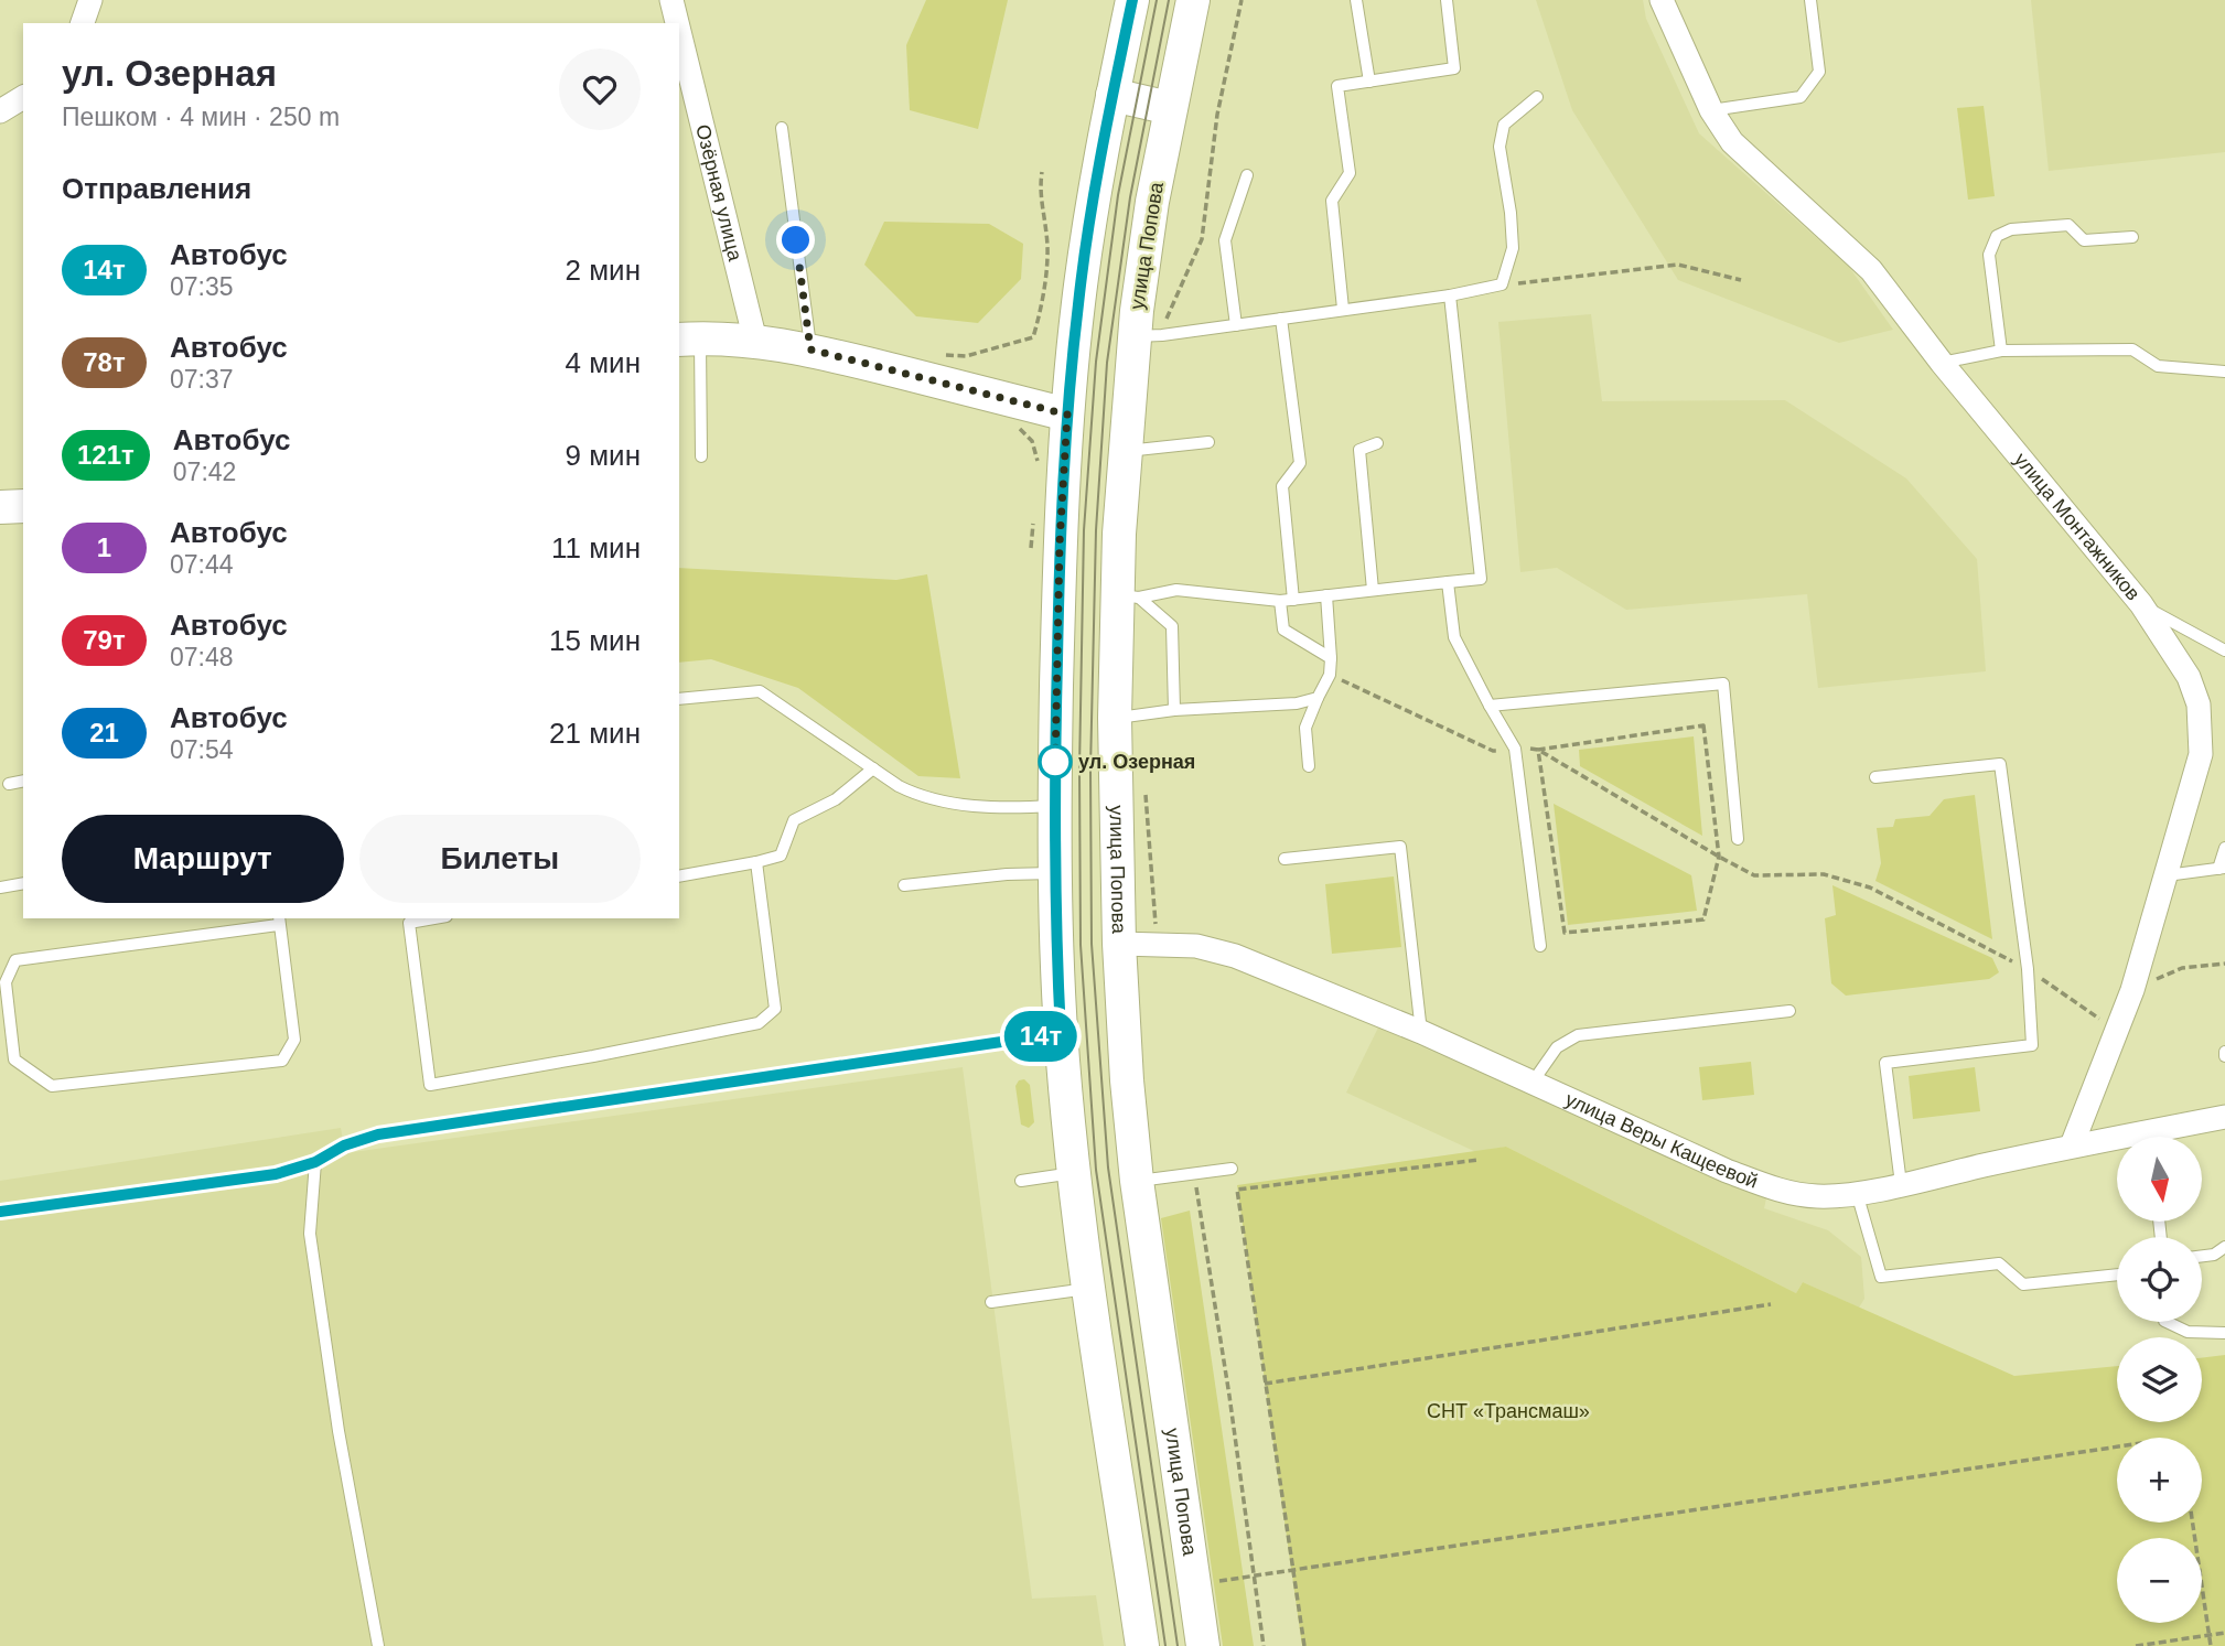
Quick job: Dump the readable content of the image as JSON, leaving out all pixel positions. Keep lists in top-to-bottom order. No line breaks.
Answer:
{"streets":{"main road":["улица Попова"],"street":["Озёрная улица","улица Монтажников","улица Веры Кащеевой"]},"crossings":[["улица Попова","улица Веры Кащеевой"],["улица Монтажников","улица Веры Кащеевой"]],"parks":["СНТ «Трансмаш»"],"places":["ул. Озерная"],"lines":["bus line 14т"],"north":"bottom","page":{"on_map":"14т","heading":[["ул. Озерная","Пешком · 4 мин · 250 m"],"Отправления"],"list":[{"mark":"14т","name":"Автобус","note":"07:35","value":"2 мин"},{"mark":"78т","name":"Автобус","note":"07:37","value":"4 мин"},{"mark":"121т","name":"Автобус","note":"07:42","value":"9 мин"},{"mark":"1","name":"Автобус","note":"07:44","value":"11 мин"},{"mark":"79т","name":"Автобус","note":"07:48","value":"15 мин"},{"mark":"21","name":"Автобус","note":"07:54","value":"21 мин"}],"buttons":["Маршрут","Билеты"],"map_buttons":["+","−"]}}
